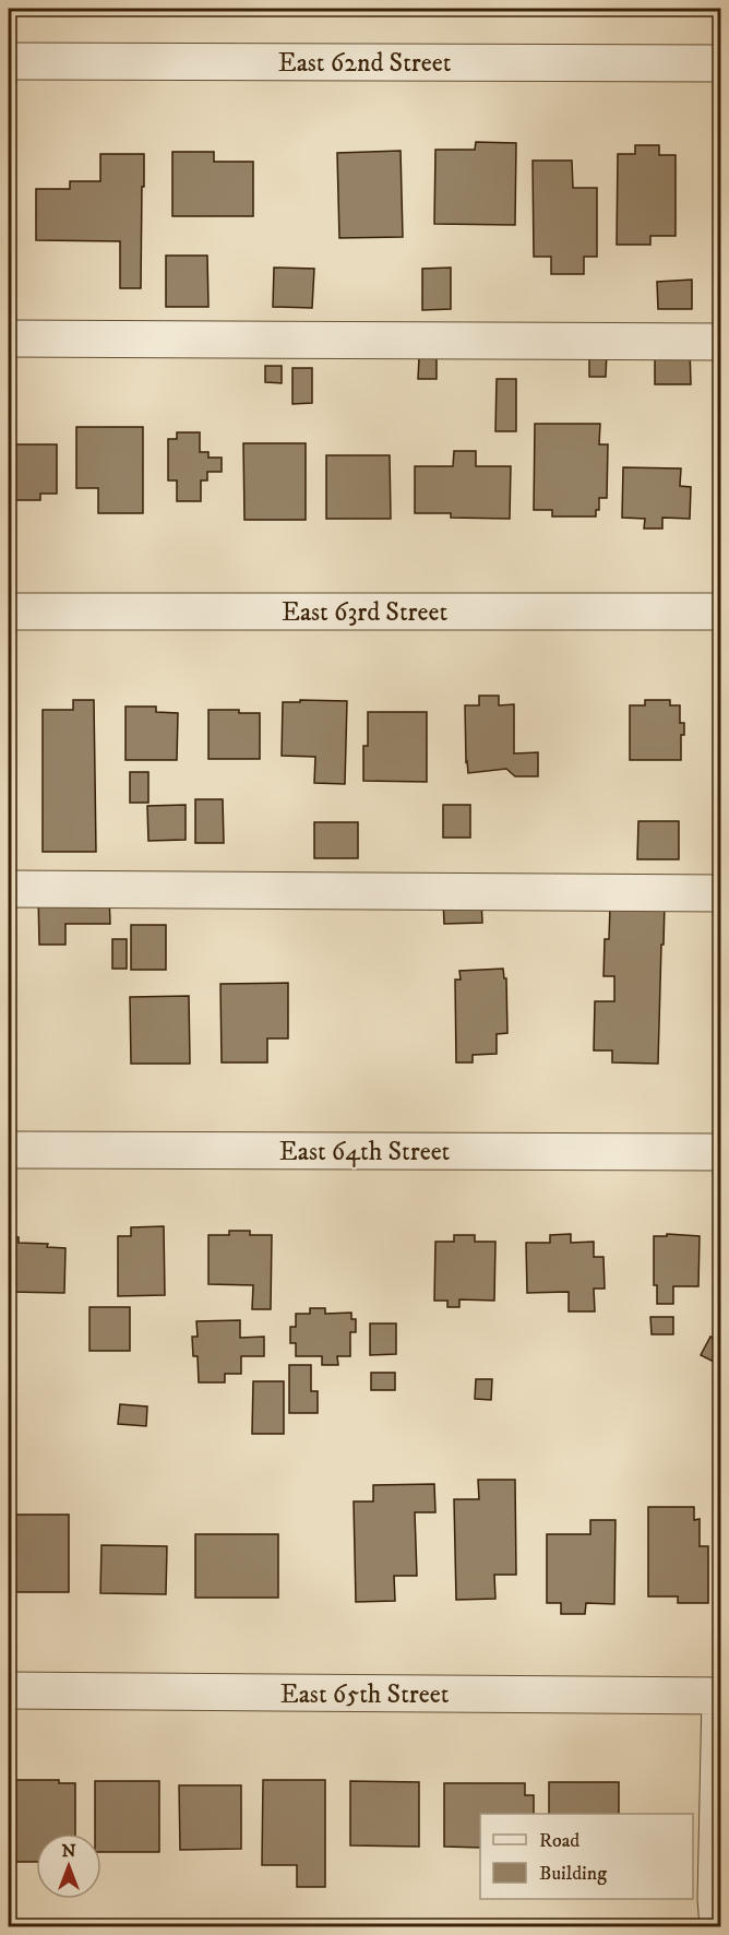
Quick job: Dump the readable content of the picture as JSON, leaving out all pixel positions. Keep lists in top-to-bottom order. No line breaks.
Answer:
{"streets":{"street":["East 62nd Street","East 63rd Street","East 64th Street","East 65th Street"]},"legend":["Road","Building"],"north":"top"}
